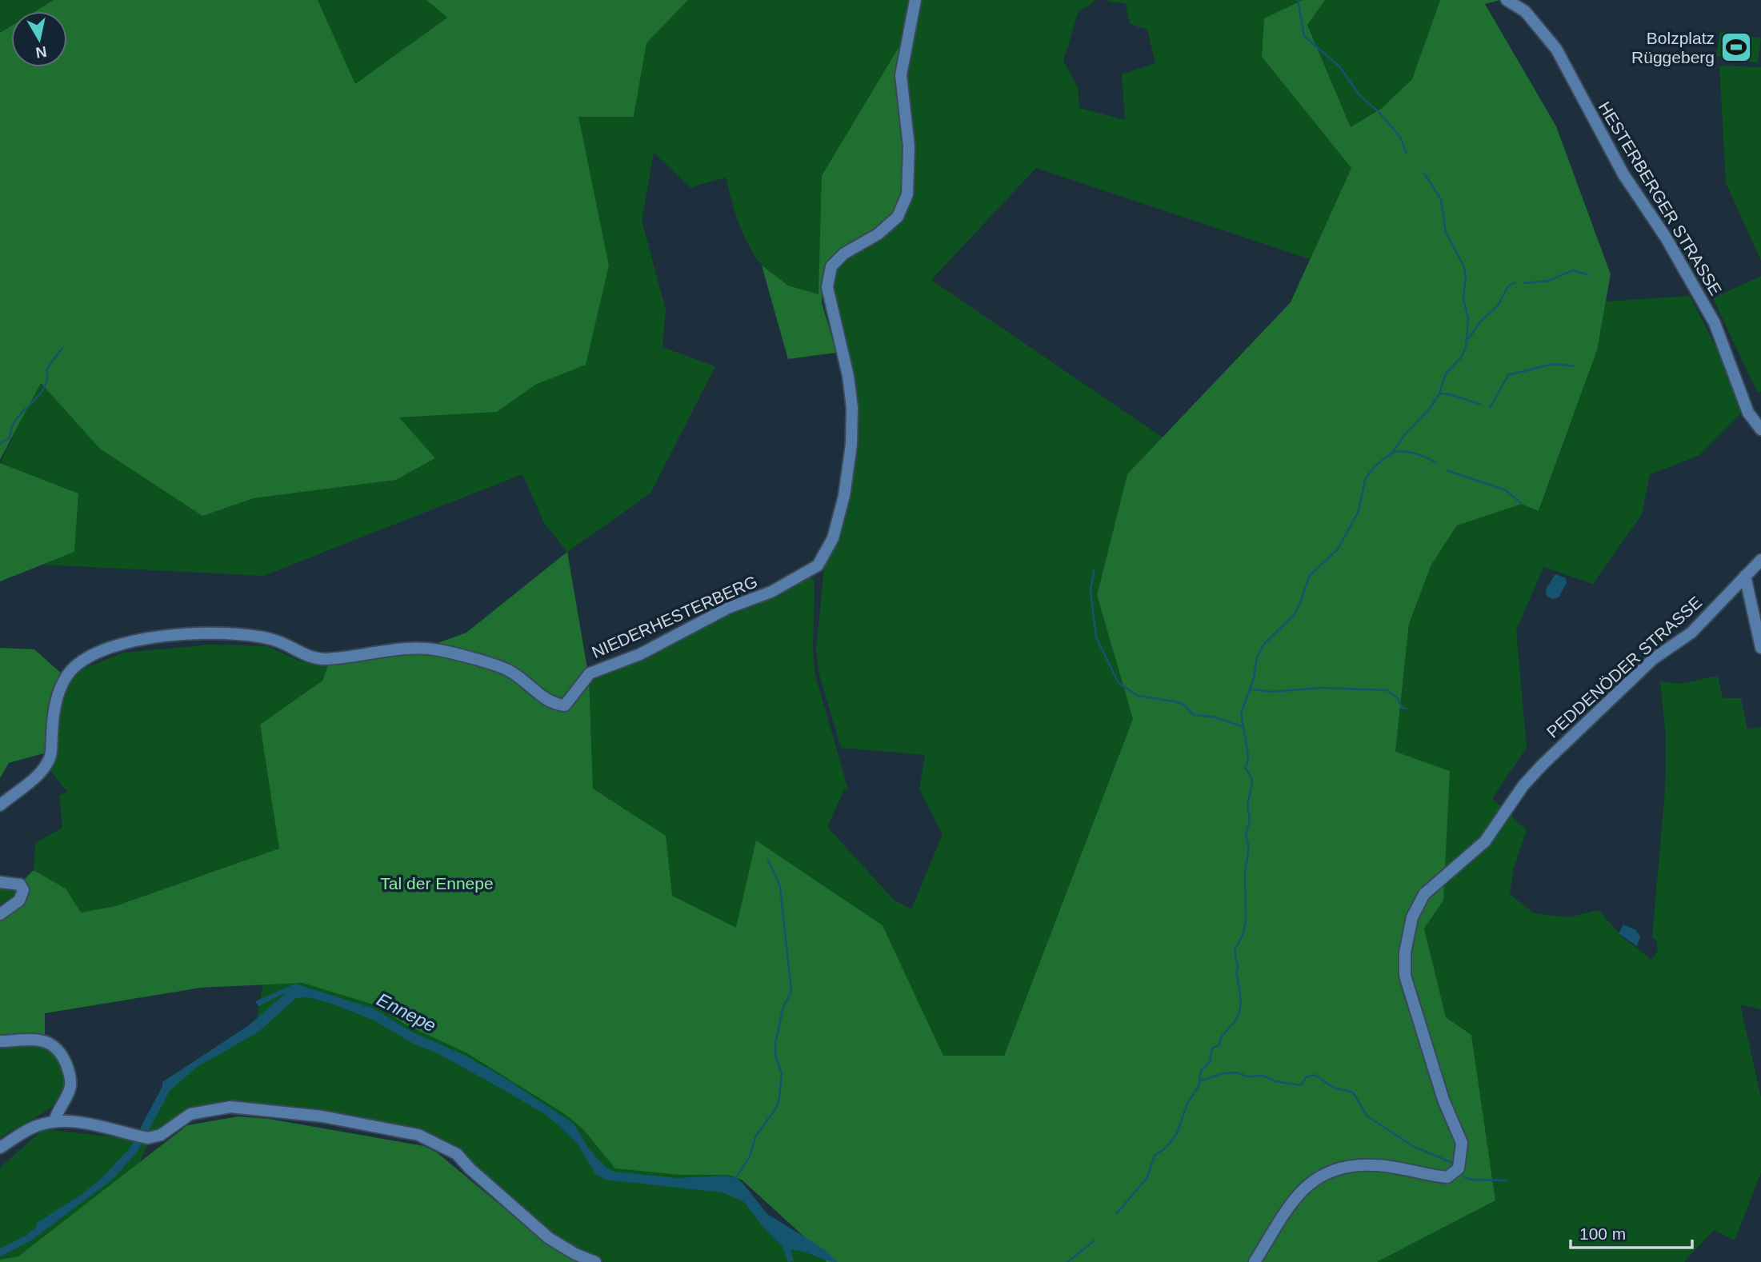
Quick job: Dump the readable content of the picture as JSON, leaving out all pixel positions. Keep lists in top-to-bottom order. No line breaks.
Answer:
{"streets":{"street":["HESTERBERGER STRASSE","NIEDERHESTERBERG","PEDDENÖDER STRASSE"]},"water":["Ennepe"],"parks":["Tal der Ennepe"],"places":{"sports":["Bolzplatz Rüggeberg"]},"scale_bar":"100 m","north":"bottom"}
